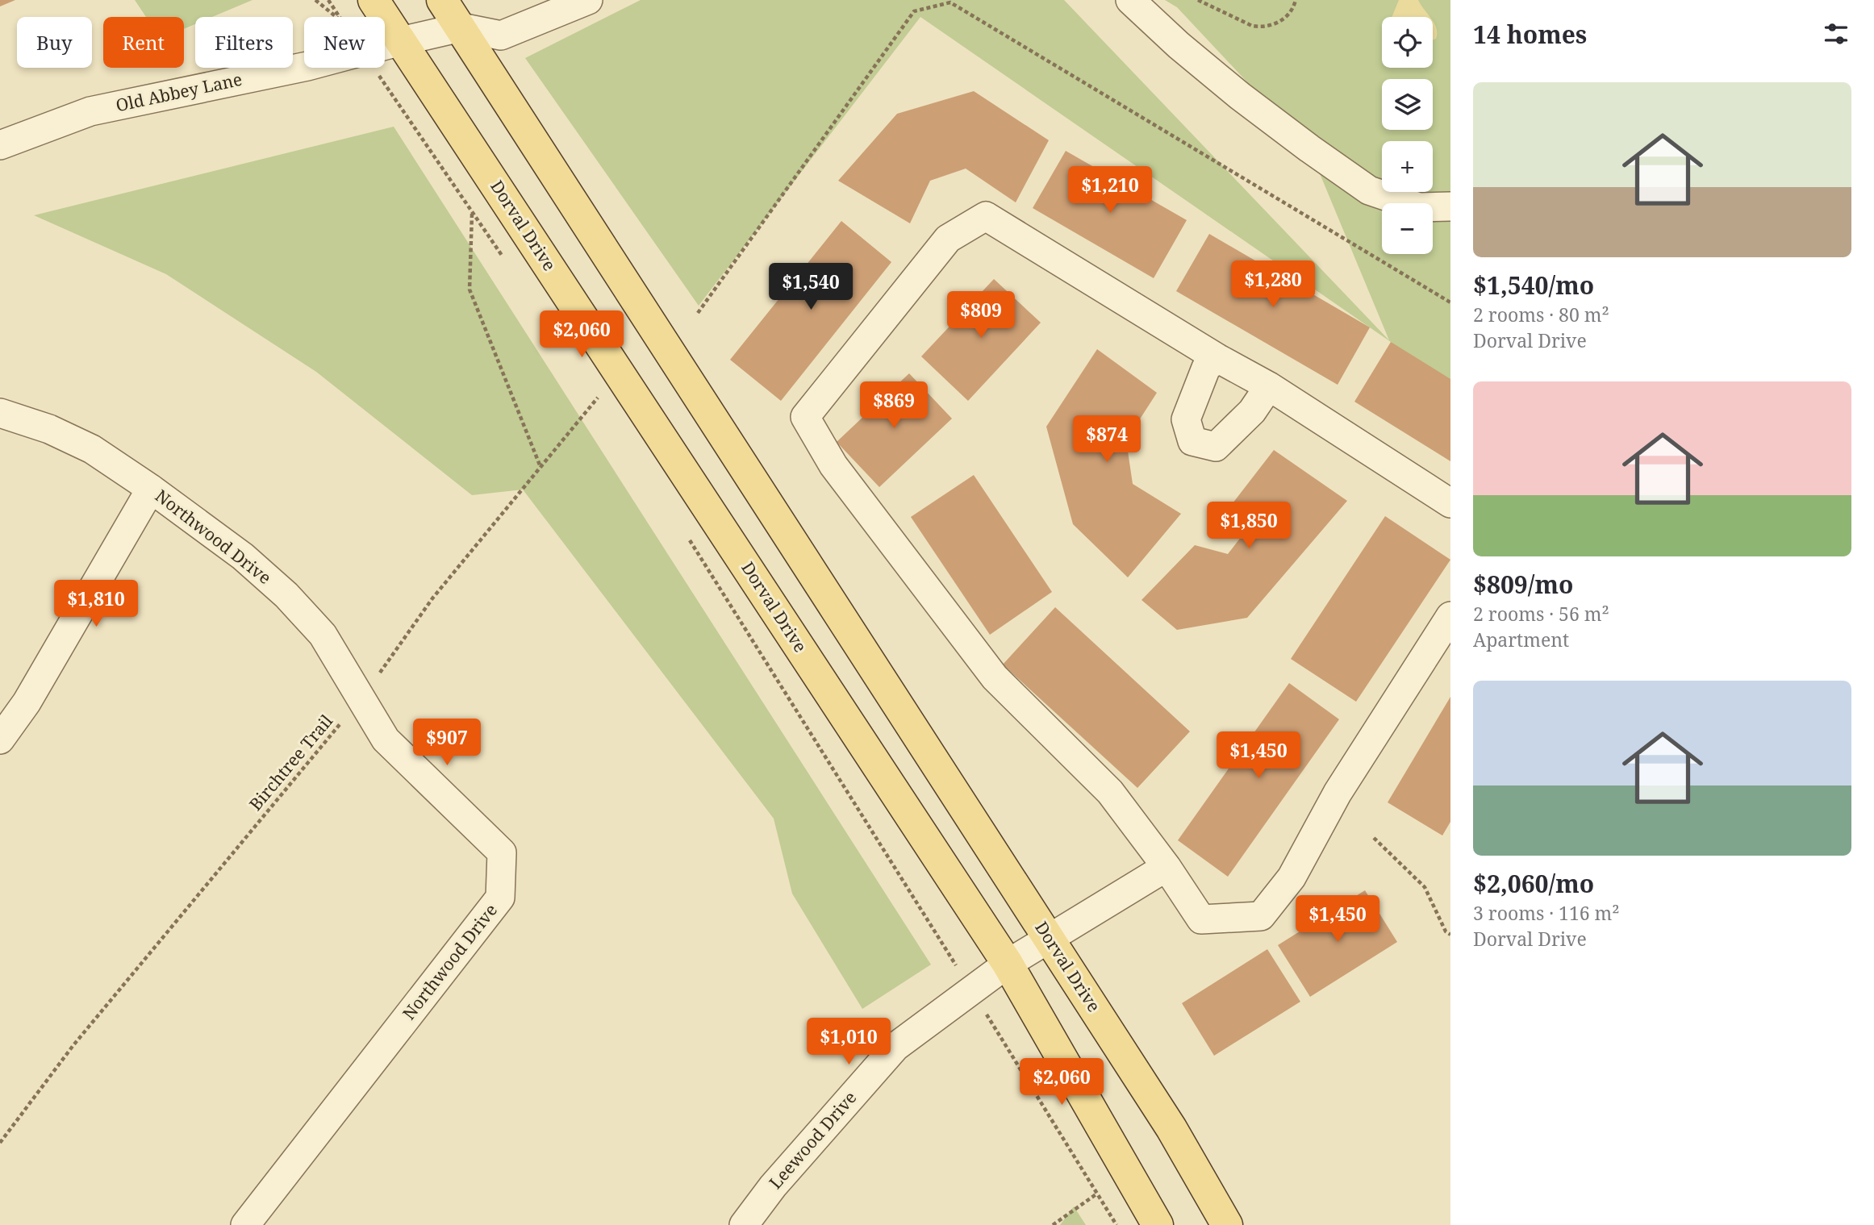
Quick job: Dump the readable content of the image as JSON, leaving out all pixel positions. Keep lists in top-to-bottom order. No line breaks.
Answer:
{"streets":{"main road":["Dorval Drive"],"street":["Old Abbey Lane","Northwood Drive","Leewood Drive"],"path":["Birchtree Trail"]},"crossings":[["Old Abbey Lane","Dorval Drive"],["Dorval Drive","Leewood Drive"],["Northwood Drive","Birchtree Trail"]],"page":{"heading":"14 homes","map_buttons":["+","−"],"chip":["Buy","Rent","Filters","New"],"list":[{"name":"$1,540/mo","note":"2 rooms · 80 m² · Dorval Drive"},{"name":"$809/mo","note":"2 rooms · 56 m² · Apartment"},{"name":"$2,060/mo","note":"3 rooms · 116 m² · Dorval Drive"}],"price":["$1,210","$1,280","$1,540","$809","$2,060","$869","$874","$1,850","$1,810","$907","$1,450","$1,450","$1,010","$2,060"]}}
